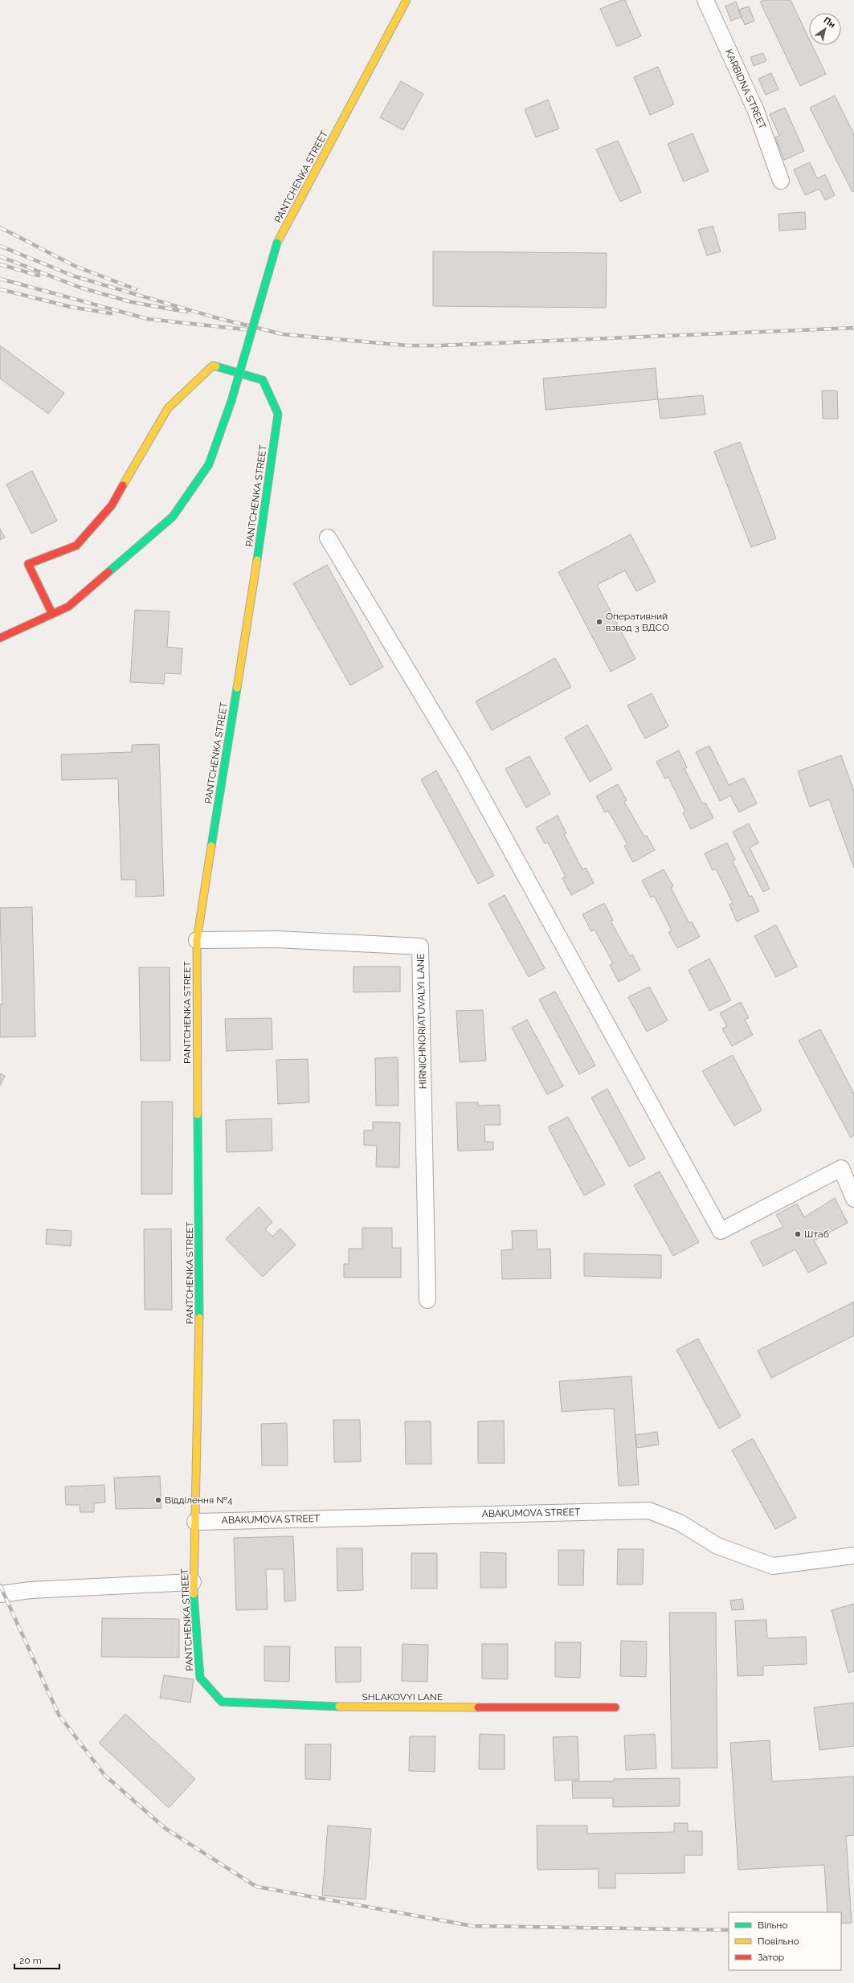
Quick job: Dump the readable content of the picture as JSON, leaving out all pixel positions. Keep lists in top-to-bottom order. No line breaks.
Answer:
{"streets":{"street":["KARBIDNA STREET","PANTCHENKA STREET","HIRNICHNORIATUVALYI LANE","ABAKUMOVA STREET","SHLAKOVYI LANE"]},"crossings":[["PANTCHENKA STREET","HIRNICHNORIATUVALYI LANE"],["PANTCHENKA STREET","ABAKUMOVA STREET"],["PANTCHENKA STREET","SHLAKOVYI LANE"]],"places":["Оперативний взвод 3 ВДСО","Штаб","Відділення №4"],"legend":["Вільно","Повільно","Затор"],"scale_bar":"20 m","north":"top right"}
